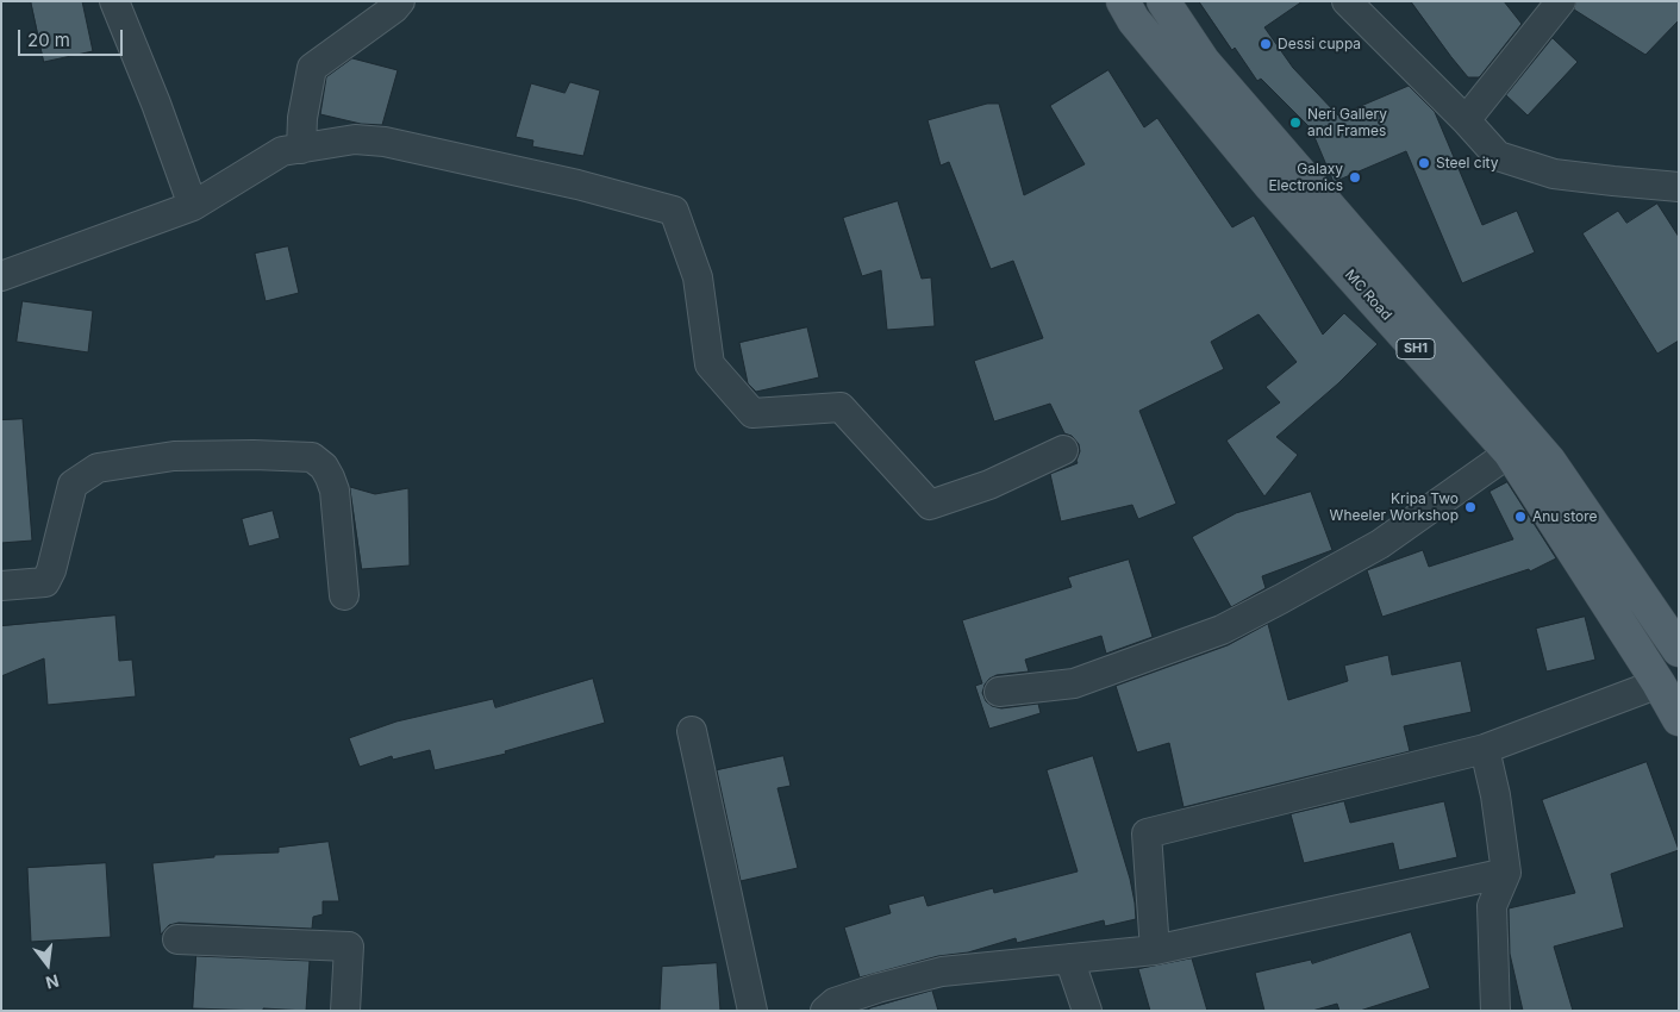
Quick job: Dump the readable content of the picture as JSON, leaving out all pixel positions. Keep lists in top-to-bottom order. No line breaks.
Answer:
{"streets":{"main road":["MC Road","SH1"]},"places":["Dessi cuppa","Neri Gallery and Frames","Steel city","Galaxy Electronics","Kripa Two Wheeler Workshop","Anu store"],"scale_bar":"20 m","north":"bottom"}
